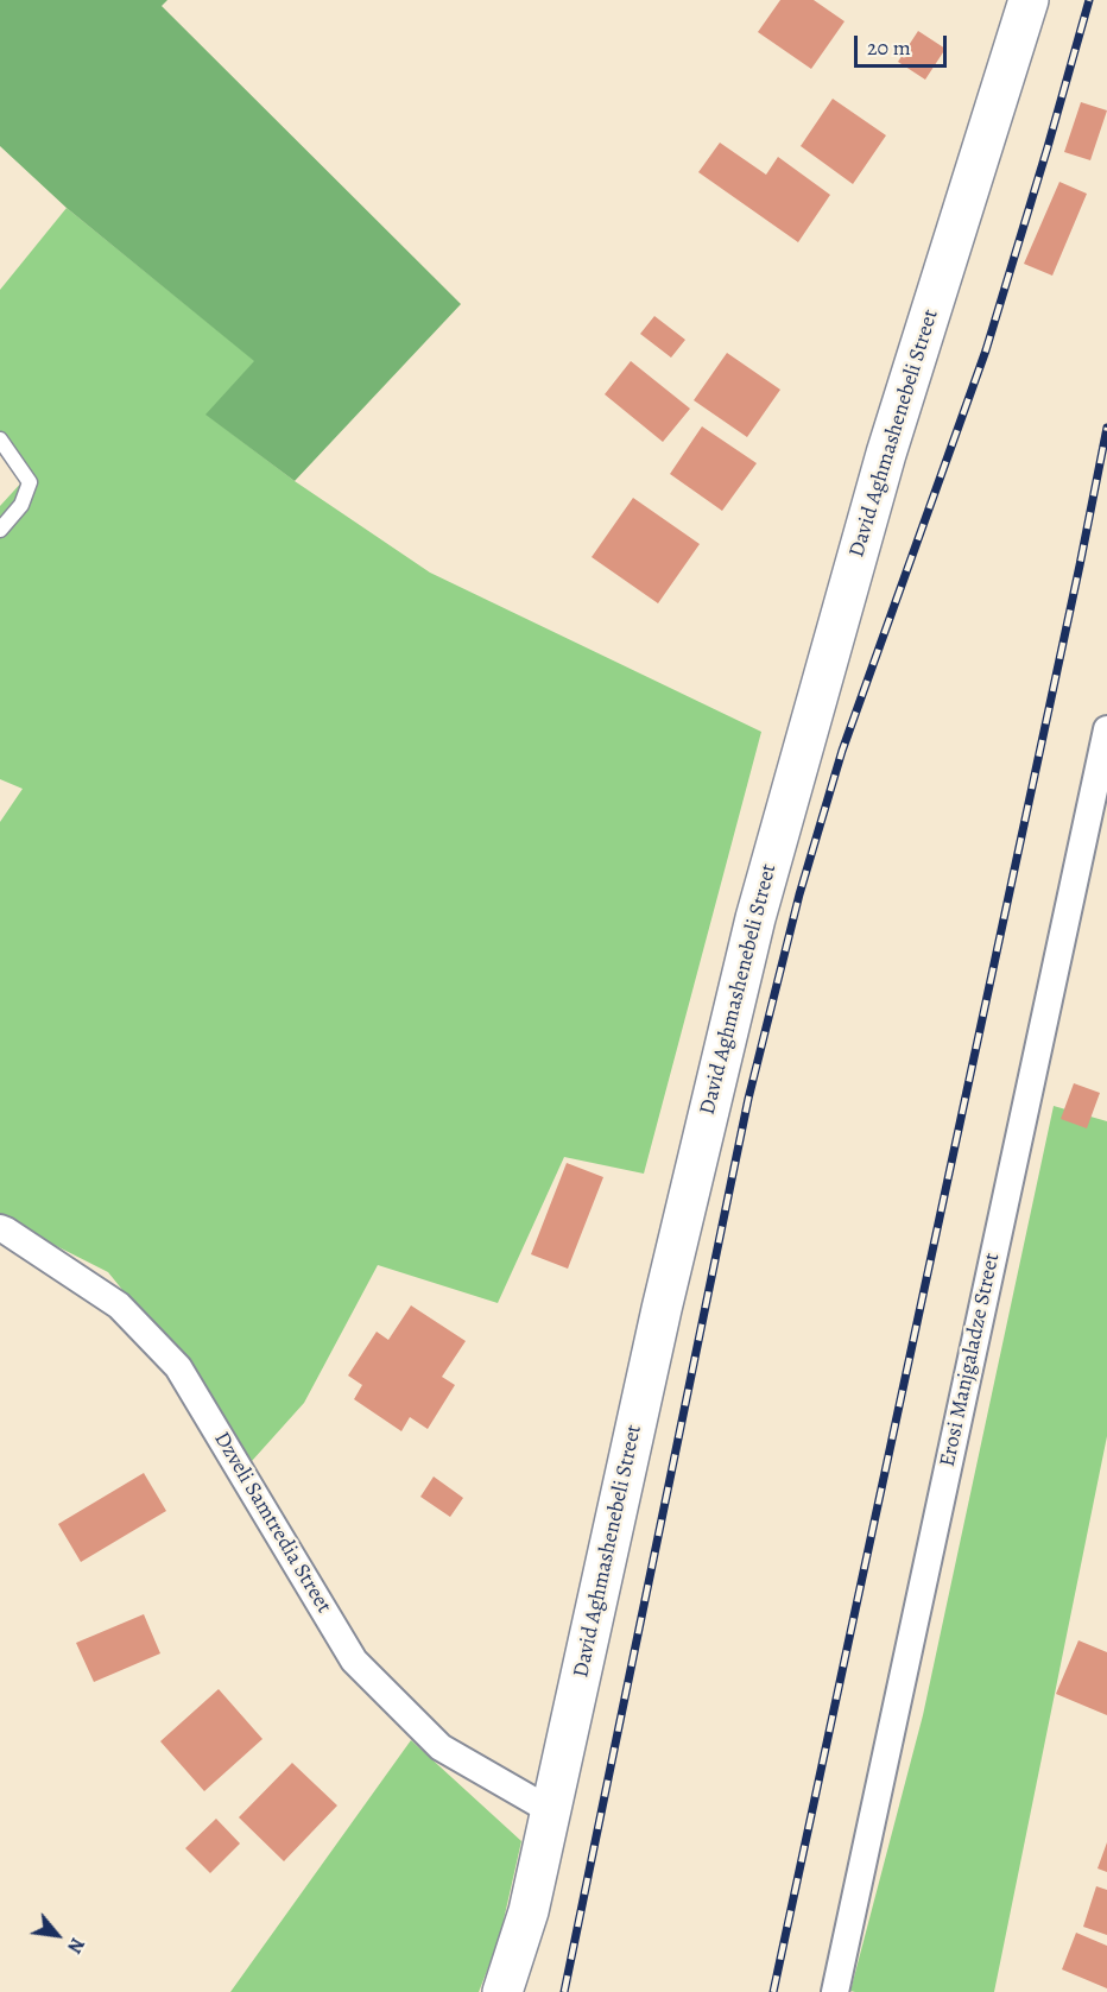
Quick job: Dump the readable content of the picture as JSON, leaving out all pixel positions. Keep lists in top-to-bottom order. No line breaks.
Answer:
{"streets":{"main road":["David Aghmashenebeli Street"],"street":["Erosi Manjgaladze Street","Dzveli Samtredia Street"]},"crossings":[["David Aghmashenebeli Street","Dzveli Samtredia Street"]],"scale_bar":"20 m","north":"bottom right"}
